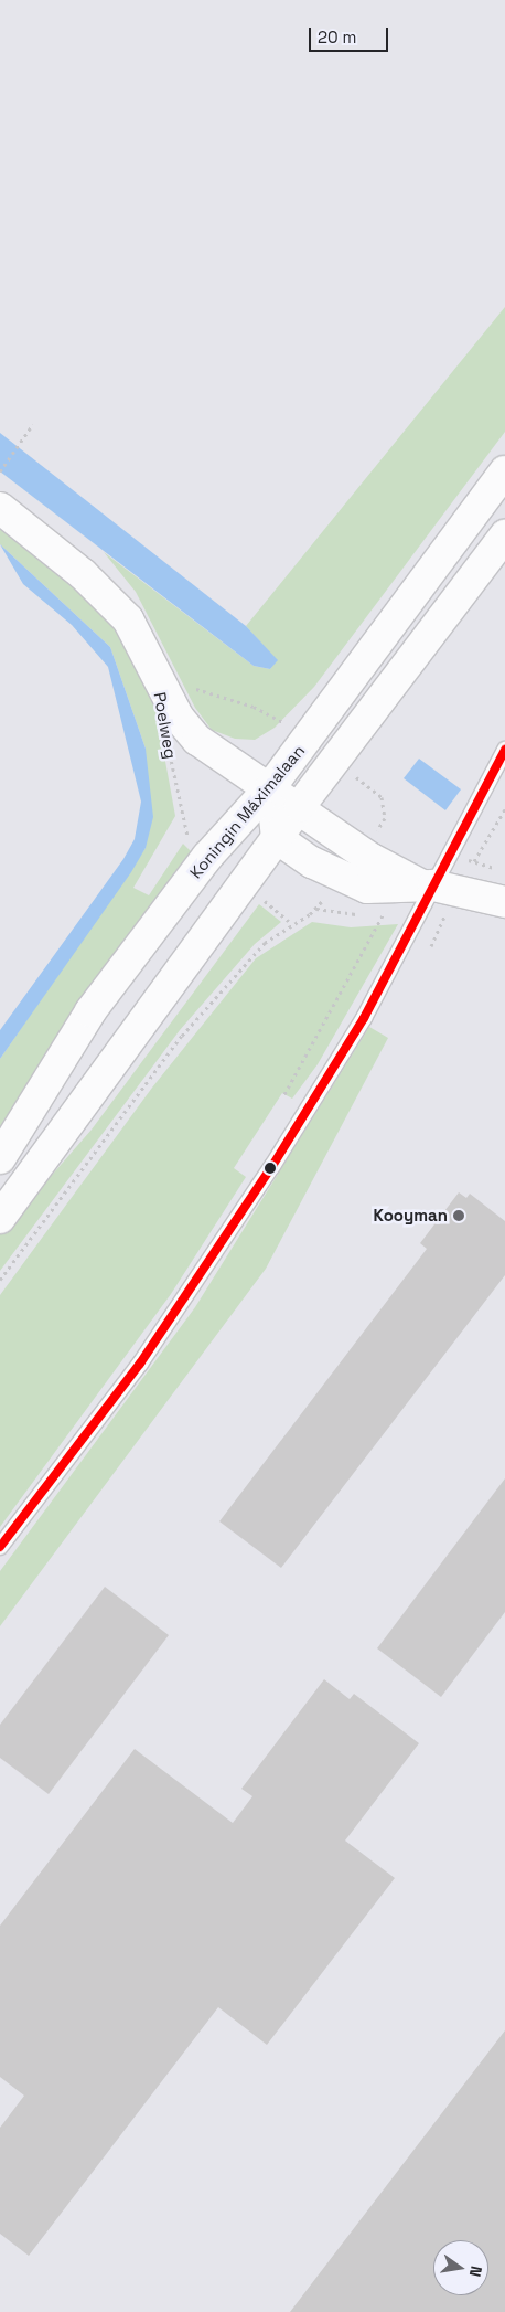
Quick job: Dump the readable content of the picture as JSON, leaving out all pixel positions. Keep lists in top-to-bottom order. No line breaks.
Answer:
{"streets":{"main road":["Poelweg","Koningin Máximalaan"]},"crossings":[["Poelweg","Koningin Máximalaan"]],"places":["Kooyman"],"scale_bar":"20 m","north":"right"}
